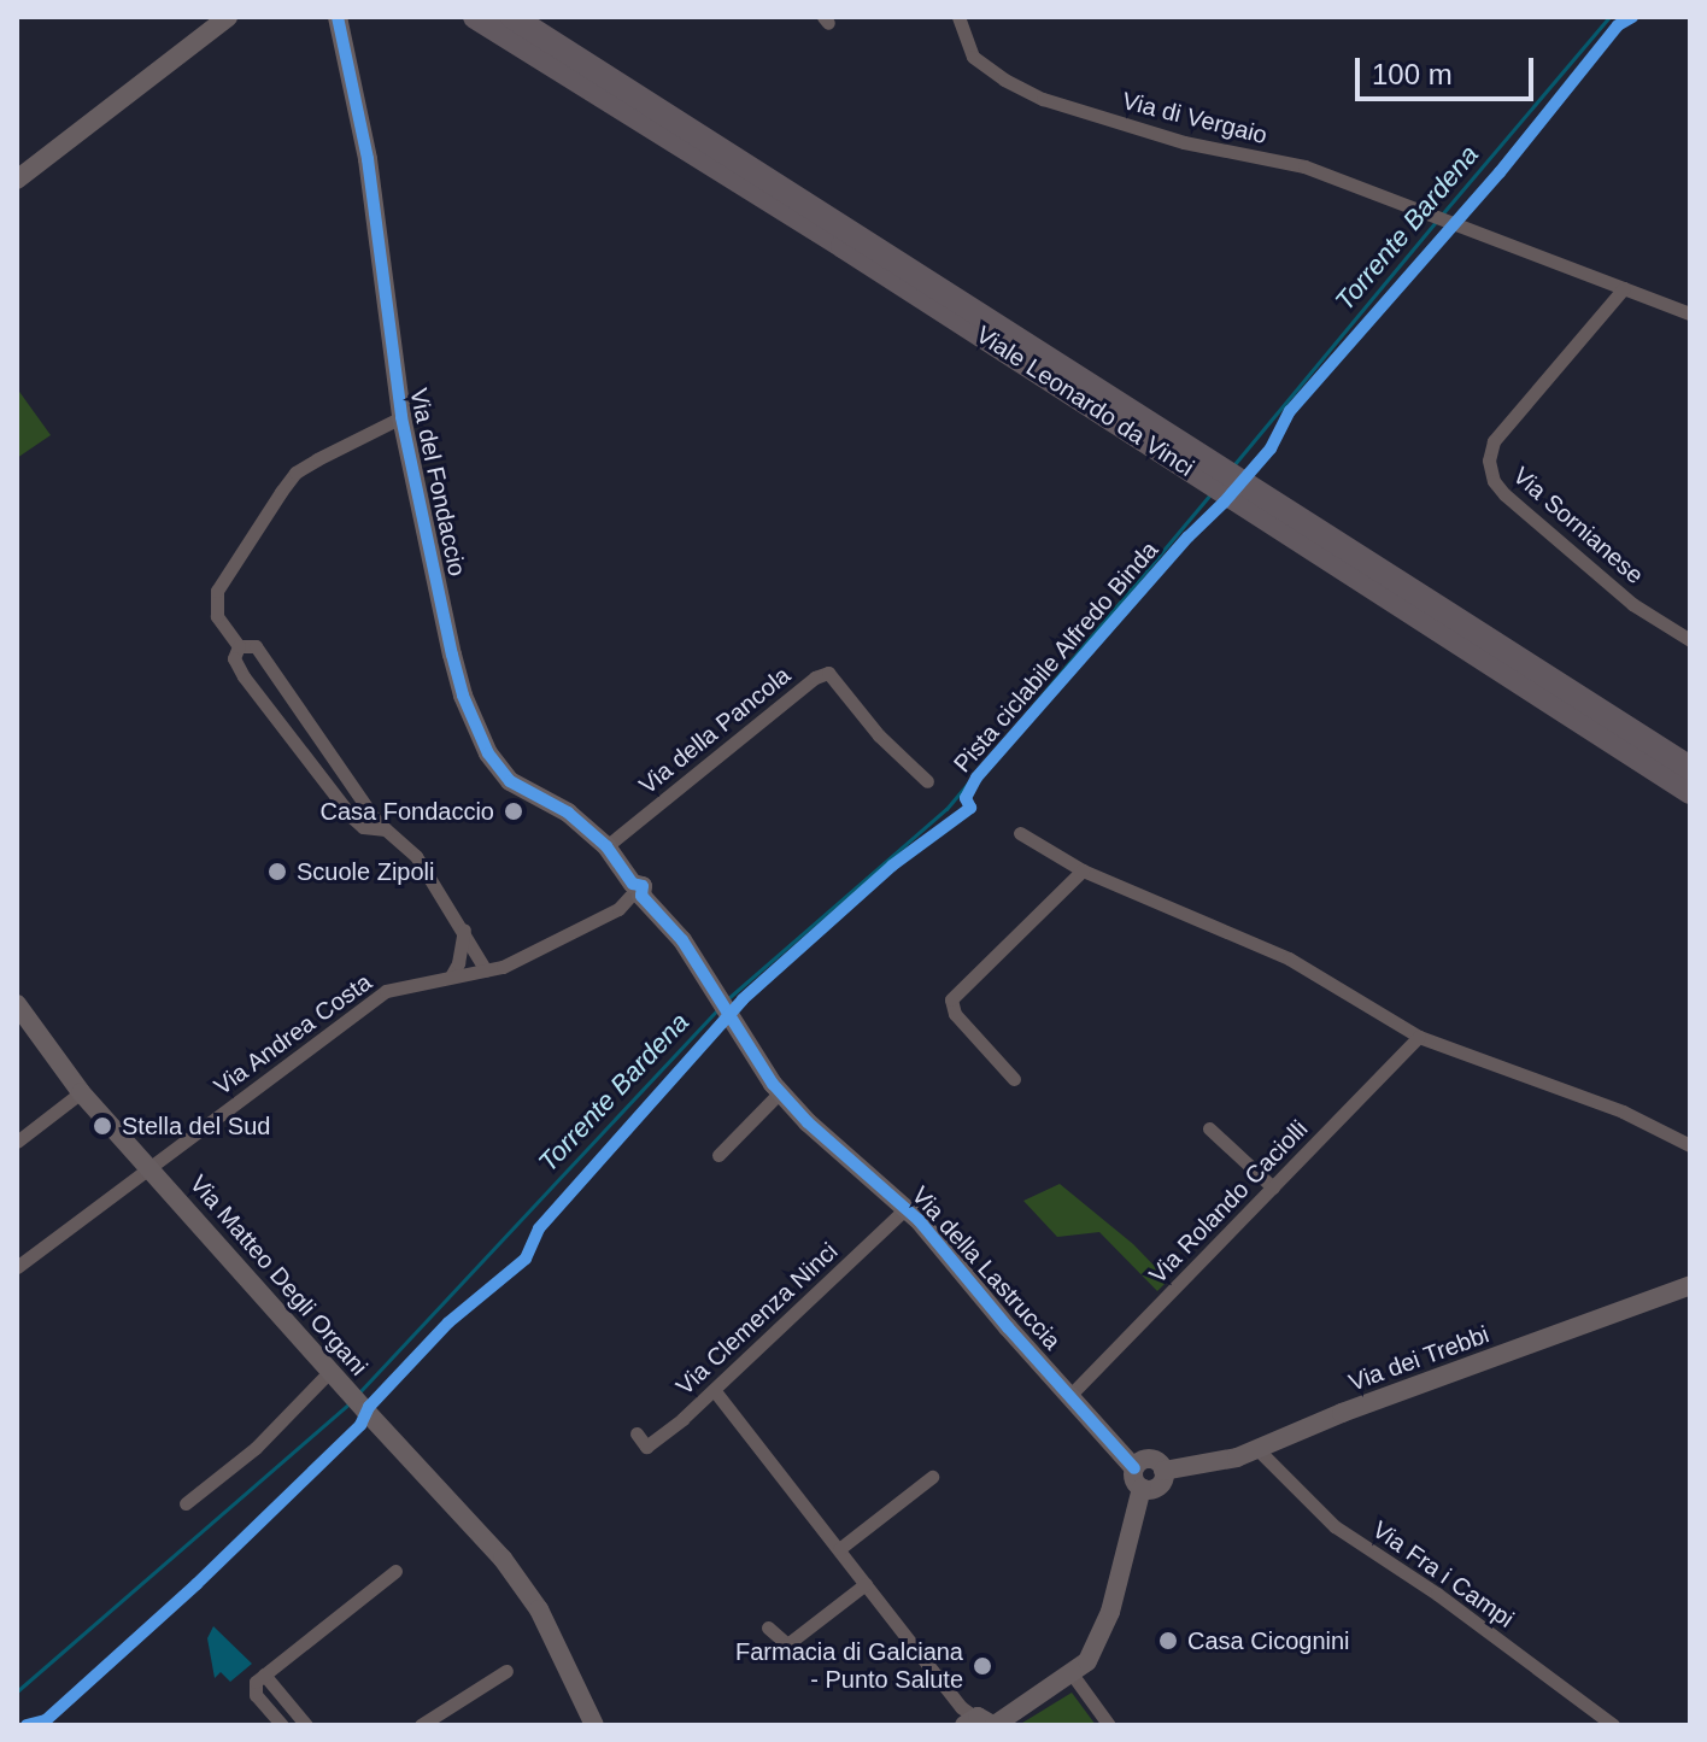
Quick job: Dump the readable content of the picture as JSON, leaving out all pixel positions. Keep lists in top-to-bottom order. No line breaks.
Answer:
{"streets":{"highway":["Viale Leonardo da Vinci"],"street":["Via di Vergaio","Via del Fondaccio","Via Sornianese","Via della Pancola","Via Andrea Costa","Via Rolando Caciolli","Via della Lastruccia","Via Matteo Degli Organi","Via Clemenza Ninci","Via dei Trebbi","Via Fra i Campi"],"cycle path":["Pista ciclabile Alfredo Binda"]},"crossings":[["Via di Vergaio","Via Sornianese"],["Via del Fondaccio","Via della Pancola"],["Via del Fondaccio","Via Andrea Costa"],["Via del Fondaccio","Via della Lastruccia"],["Via Andrea Costa","Via Matteo Degli Organi"],["Via Rolando Caciolli","Via della Lastruccia"],["Via della Lastruccia","Via Clemenza Ninci"],["Via della Lastruccia","Via dei Trebbi"],["Via dei Trebbi","Via Fra i Campi"]],"water":["Torrente Bardena"],"places":["Casa Fondaccio","Scuole Zipoli","Stella del Sud","Casa Cicognini","Farmacia di Galciana - Punto Salute"],"scale_bar":"100 m"}
